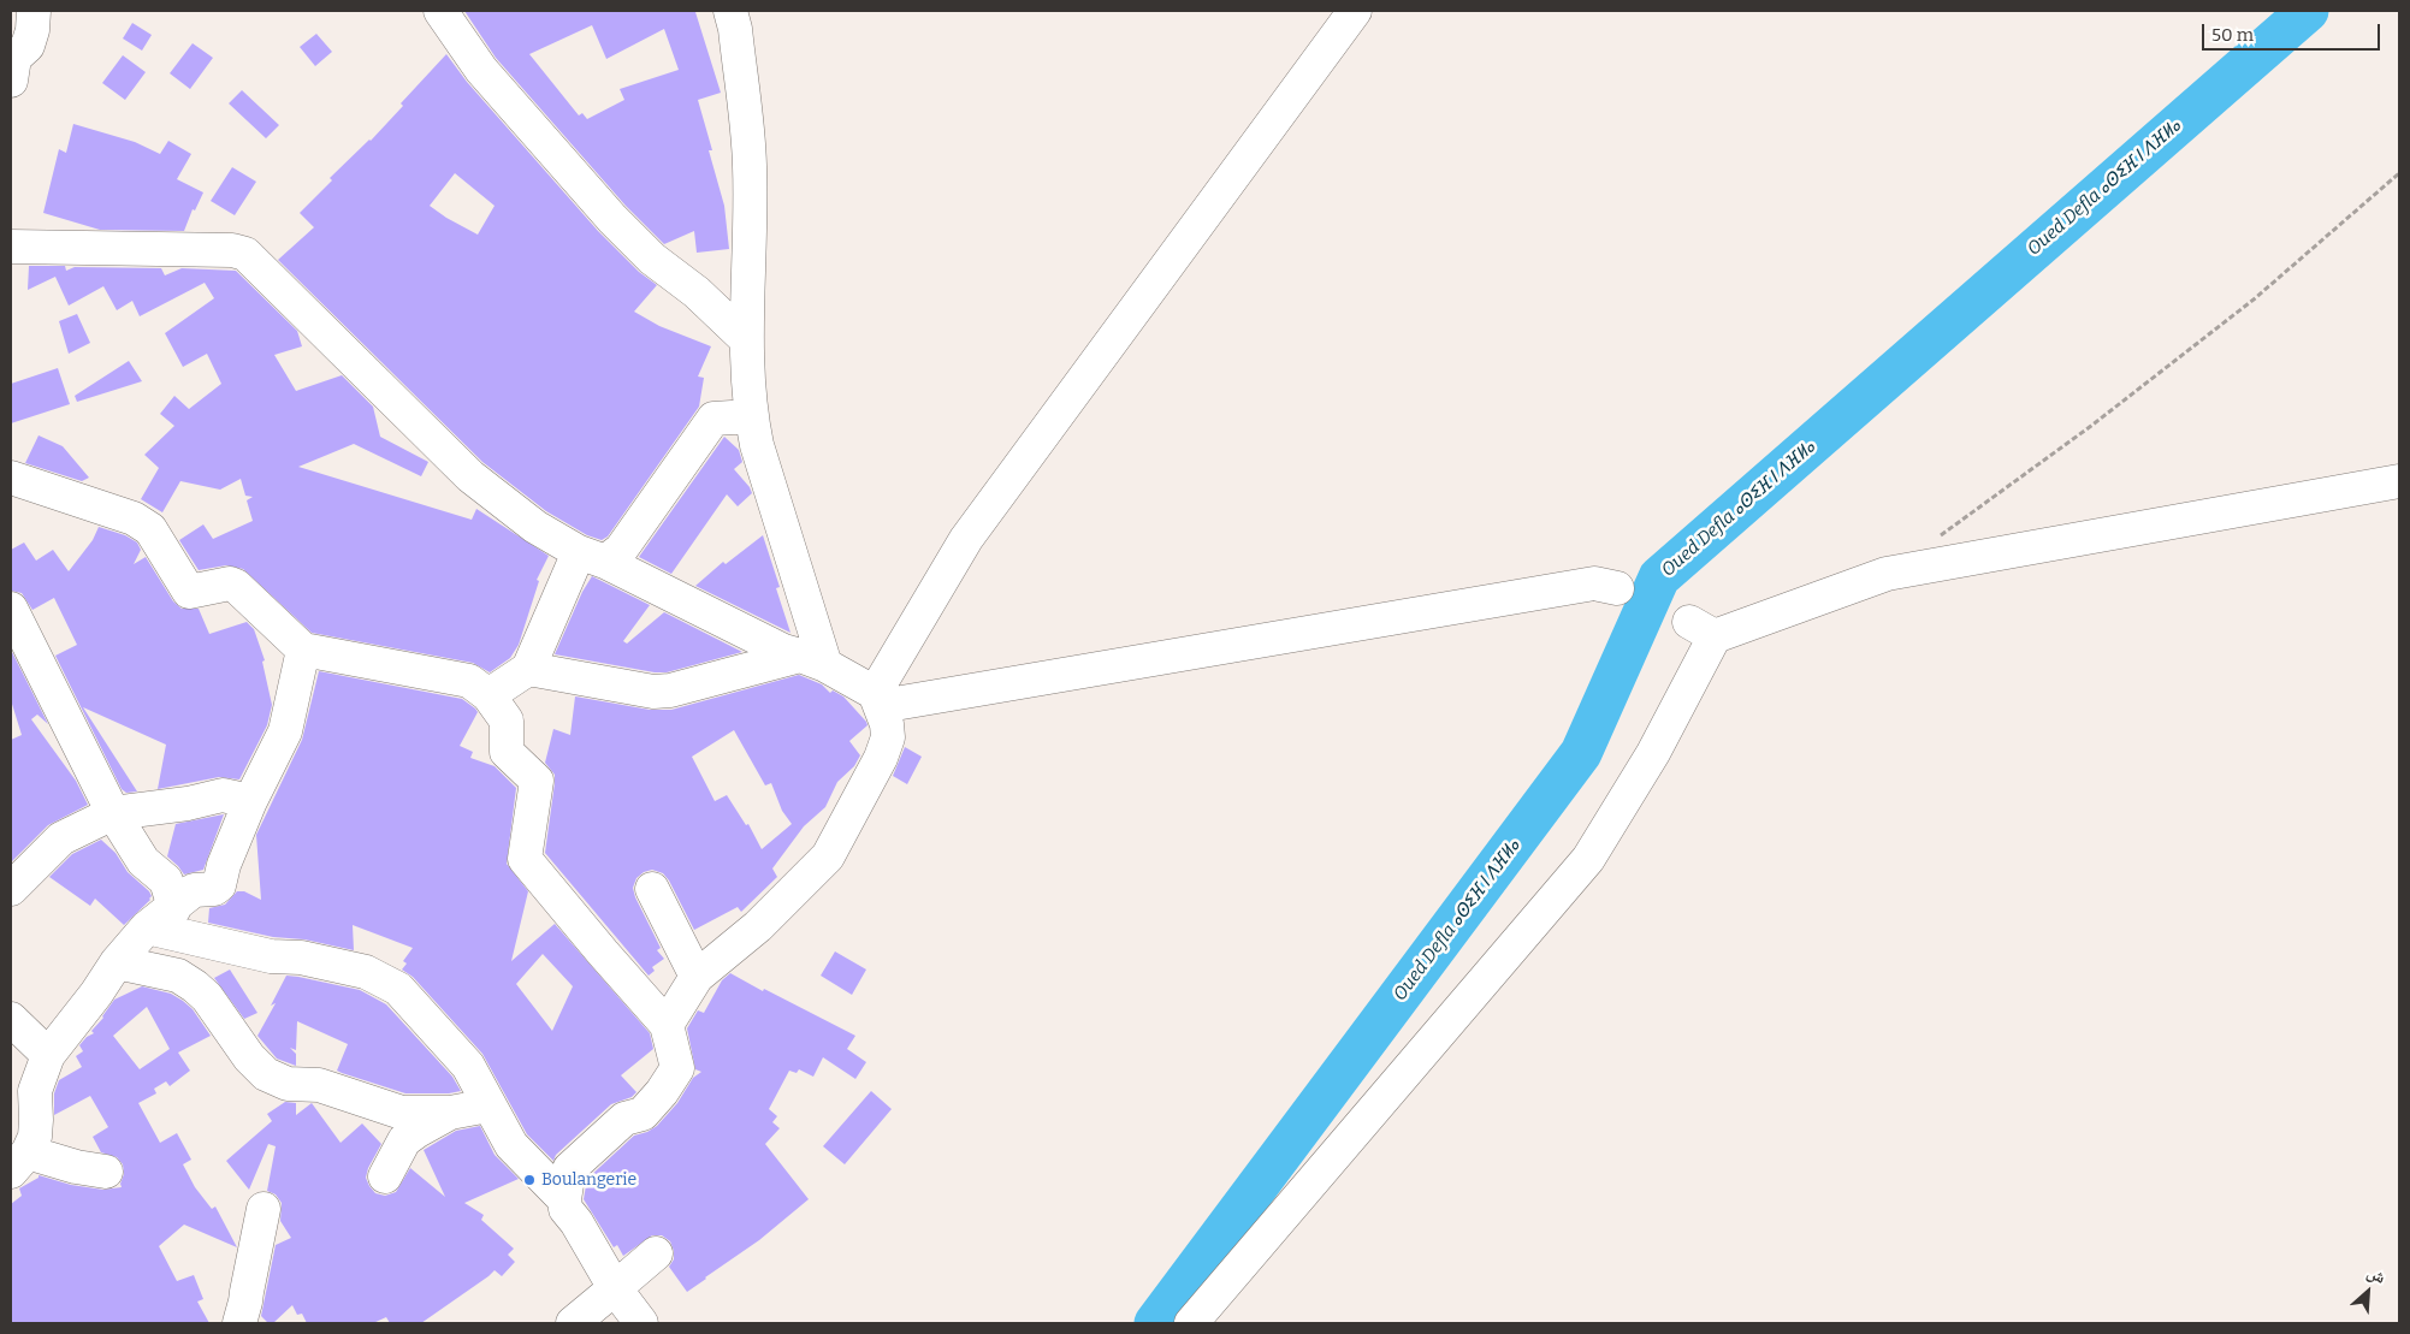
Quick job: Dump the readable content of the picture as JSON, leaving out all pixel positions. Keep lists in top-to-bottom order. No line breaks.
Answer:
{"water":["Oued Defla ⴰⵙⵉⴼ ⵏ ⴷⴼⵍⴰ"],"places":["Boulangerie"],"scale_bar":"50 m","north":"top right"}
